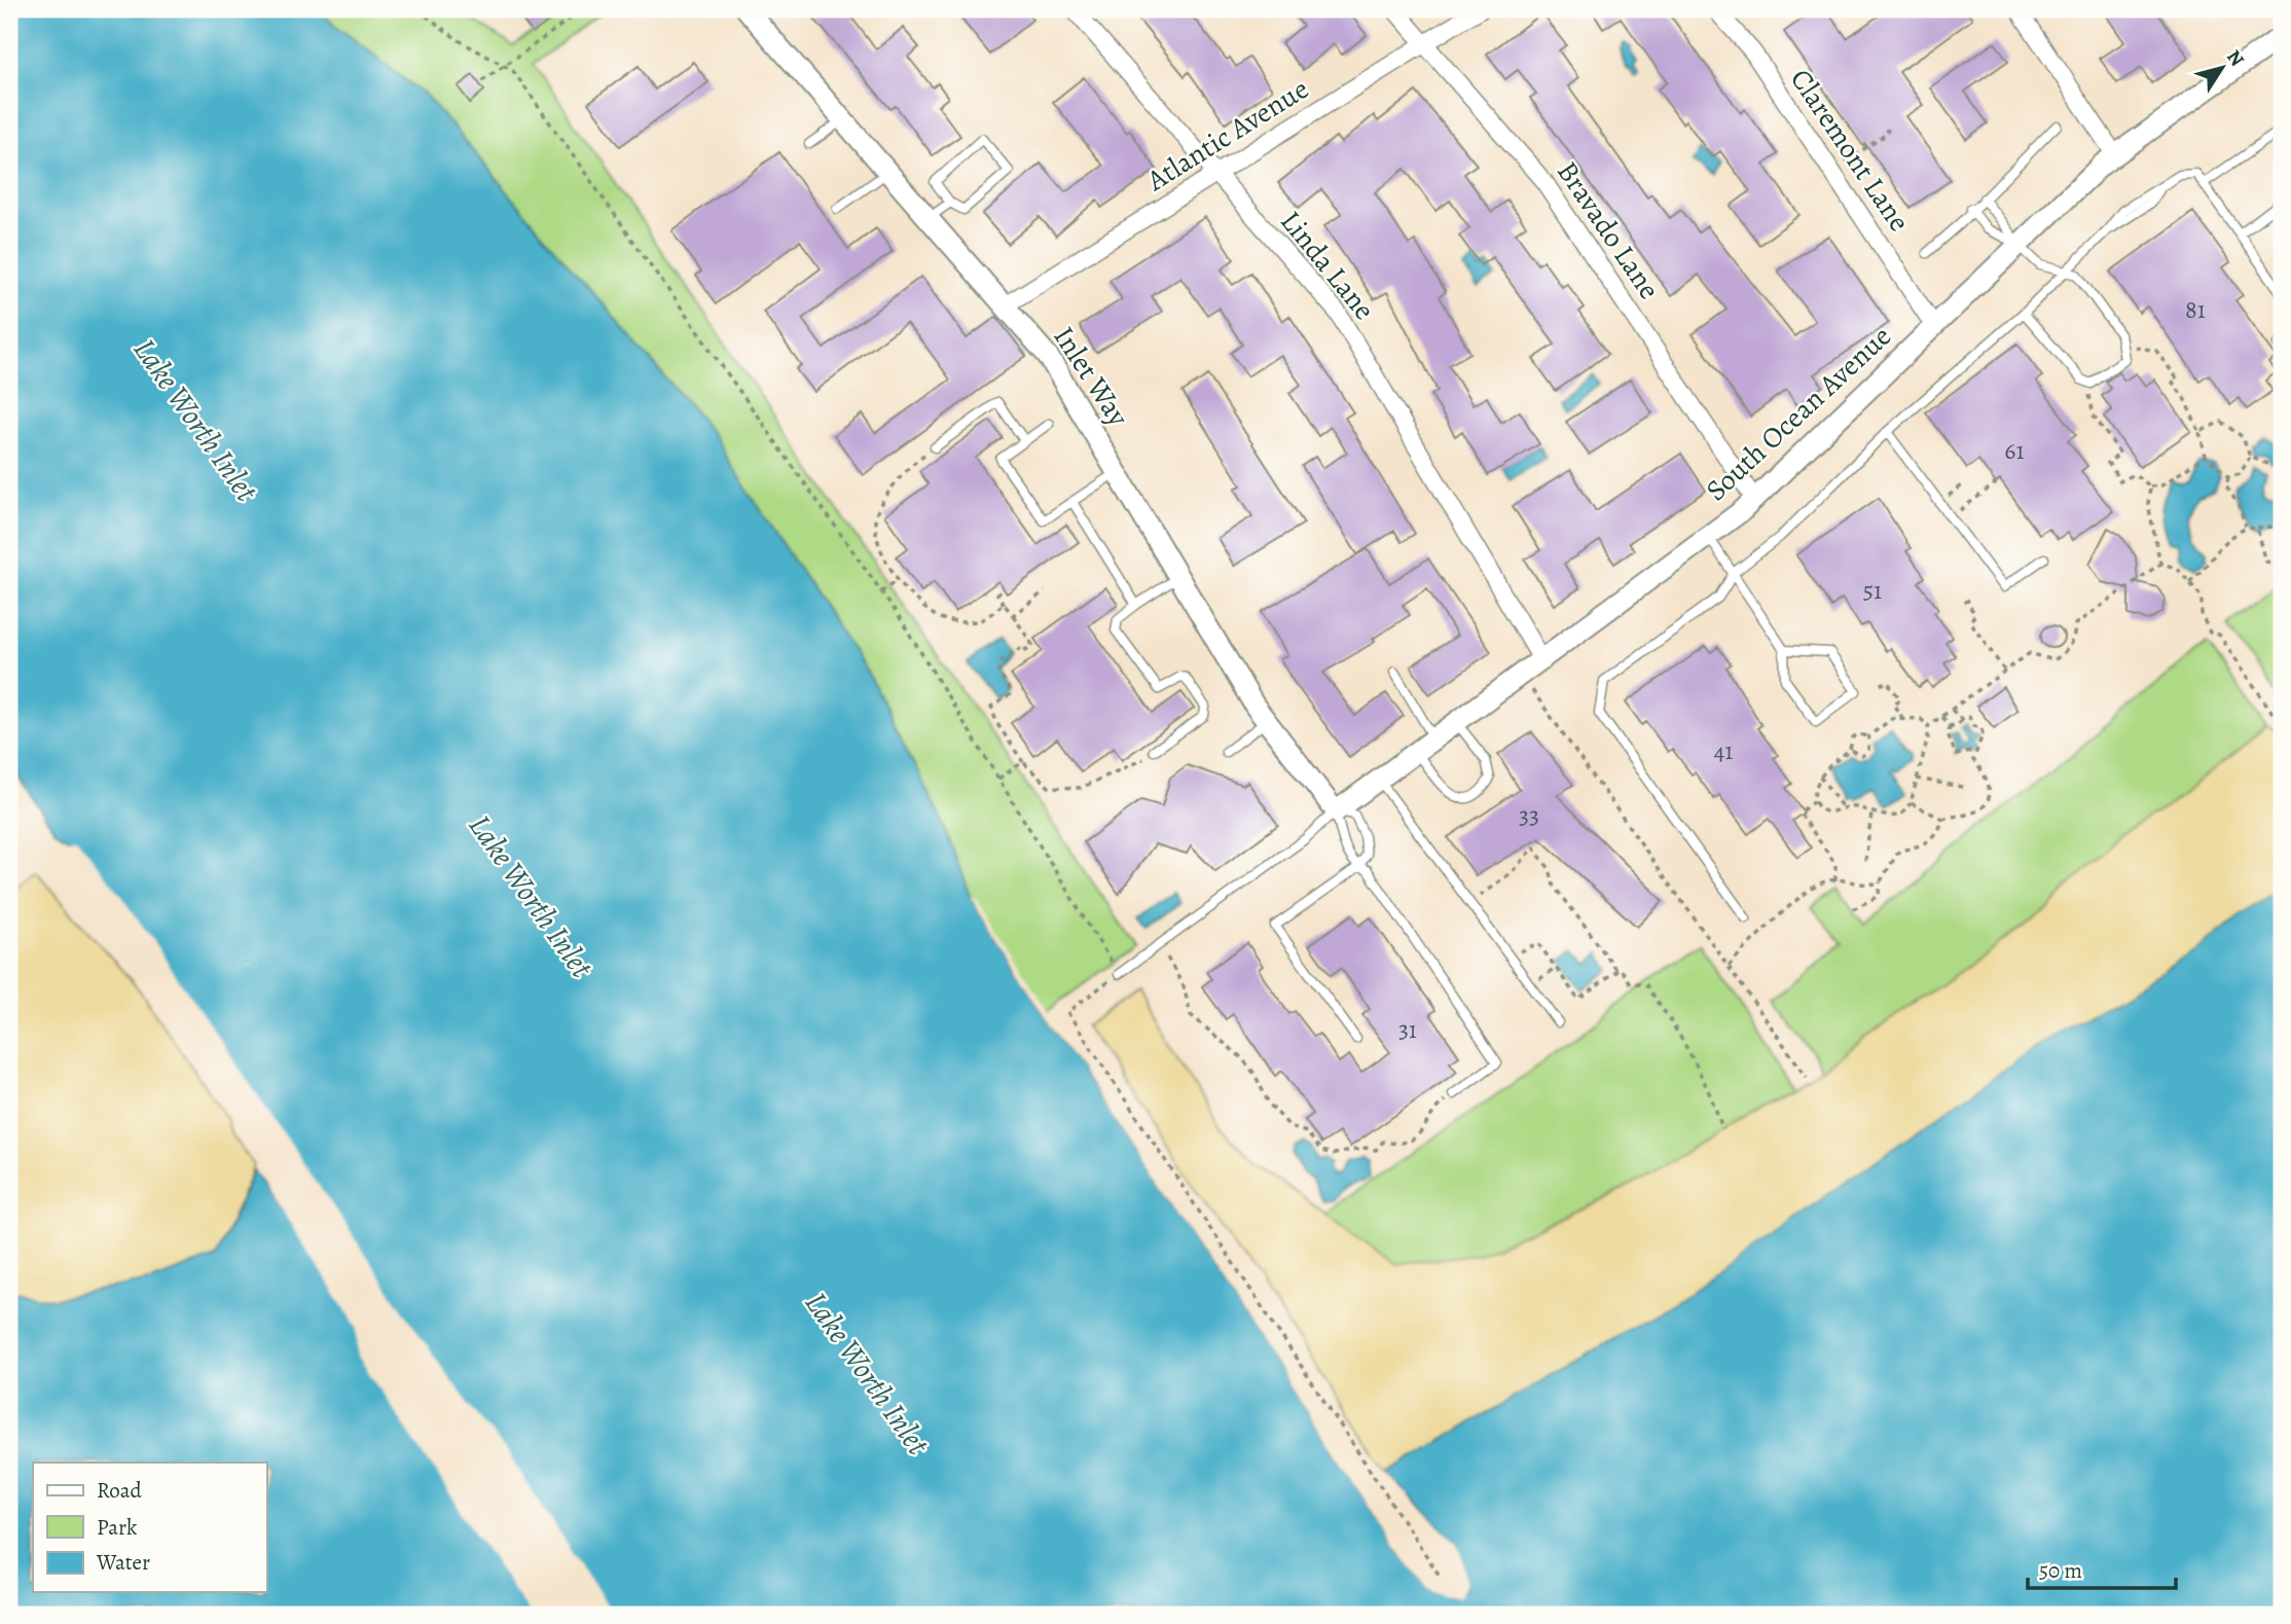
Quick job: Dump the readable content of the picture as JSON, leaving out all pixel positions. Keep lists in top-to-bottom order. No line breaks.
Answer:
{"streets":{"street":["Atlantic Avenue","Claremont Lane","Bravado Lane","Linda Lane","Inlet Way","South Ocean Avenue"]},"crossings":[["Atlantic Avenue","Bravado Lane"],["Atlantic Avenue","Linda Lane"],["Atlantic Avenue","Inlet Way"],["Claremont Lane","South Ocean Avenue"],["Bravado Lane","South Ocean Avenue"],["Linda Lane","South Ocean Avenue"],["Inlet Way","South Ocean Avenue"]],"water":["Lake Worth Inlet"],"house_numbers":["81","61","51","41","33","31"],"legend":["Road","Park","Water"],"scale_bar":"50 m","north":"top right"}
